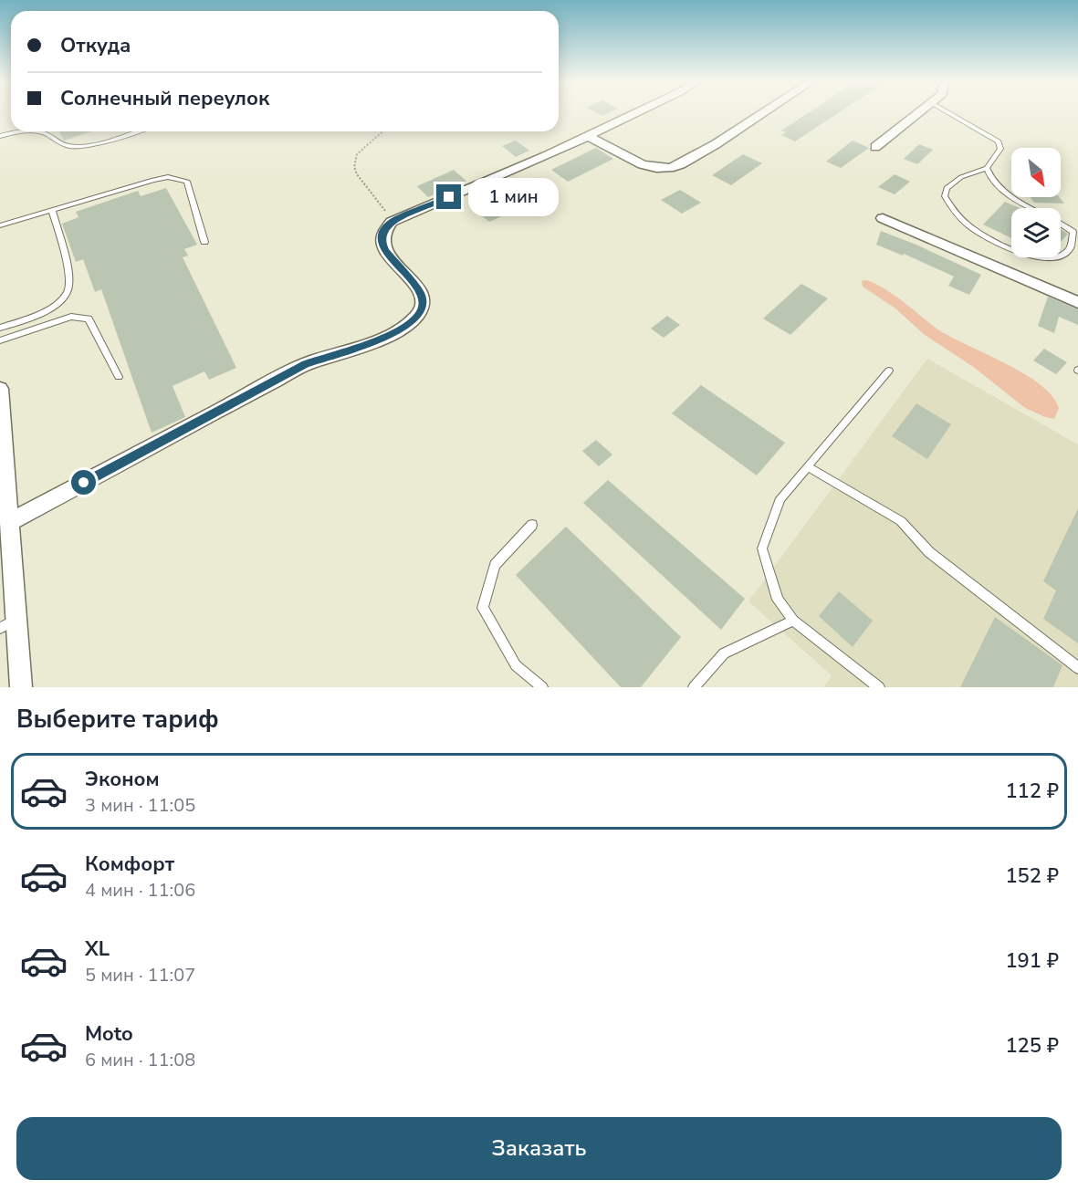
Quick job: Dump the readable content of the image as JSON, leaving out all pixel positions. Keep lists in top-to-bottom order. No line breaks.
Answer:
{"north":"bottom right","page":{"banner":["Откуда","Солнечный переулок"],"bubble":"1 мин","heading":"Выберите тариф","list":[{"name":"Эконом","note":"3 мин · 11:05","value":"112 ₽"},{"name":"Комфорт","note":"4 мин · 11:06","value":"152 ₽"},{"name":"XL","note":"5 мин · 11:07","value":"191 ₽"},{"name":"Moto","note":"6 мин · 11:08","value":"125 ₽"}],"buttons":"Заказать"}}
